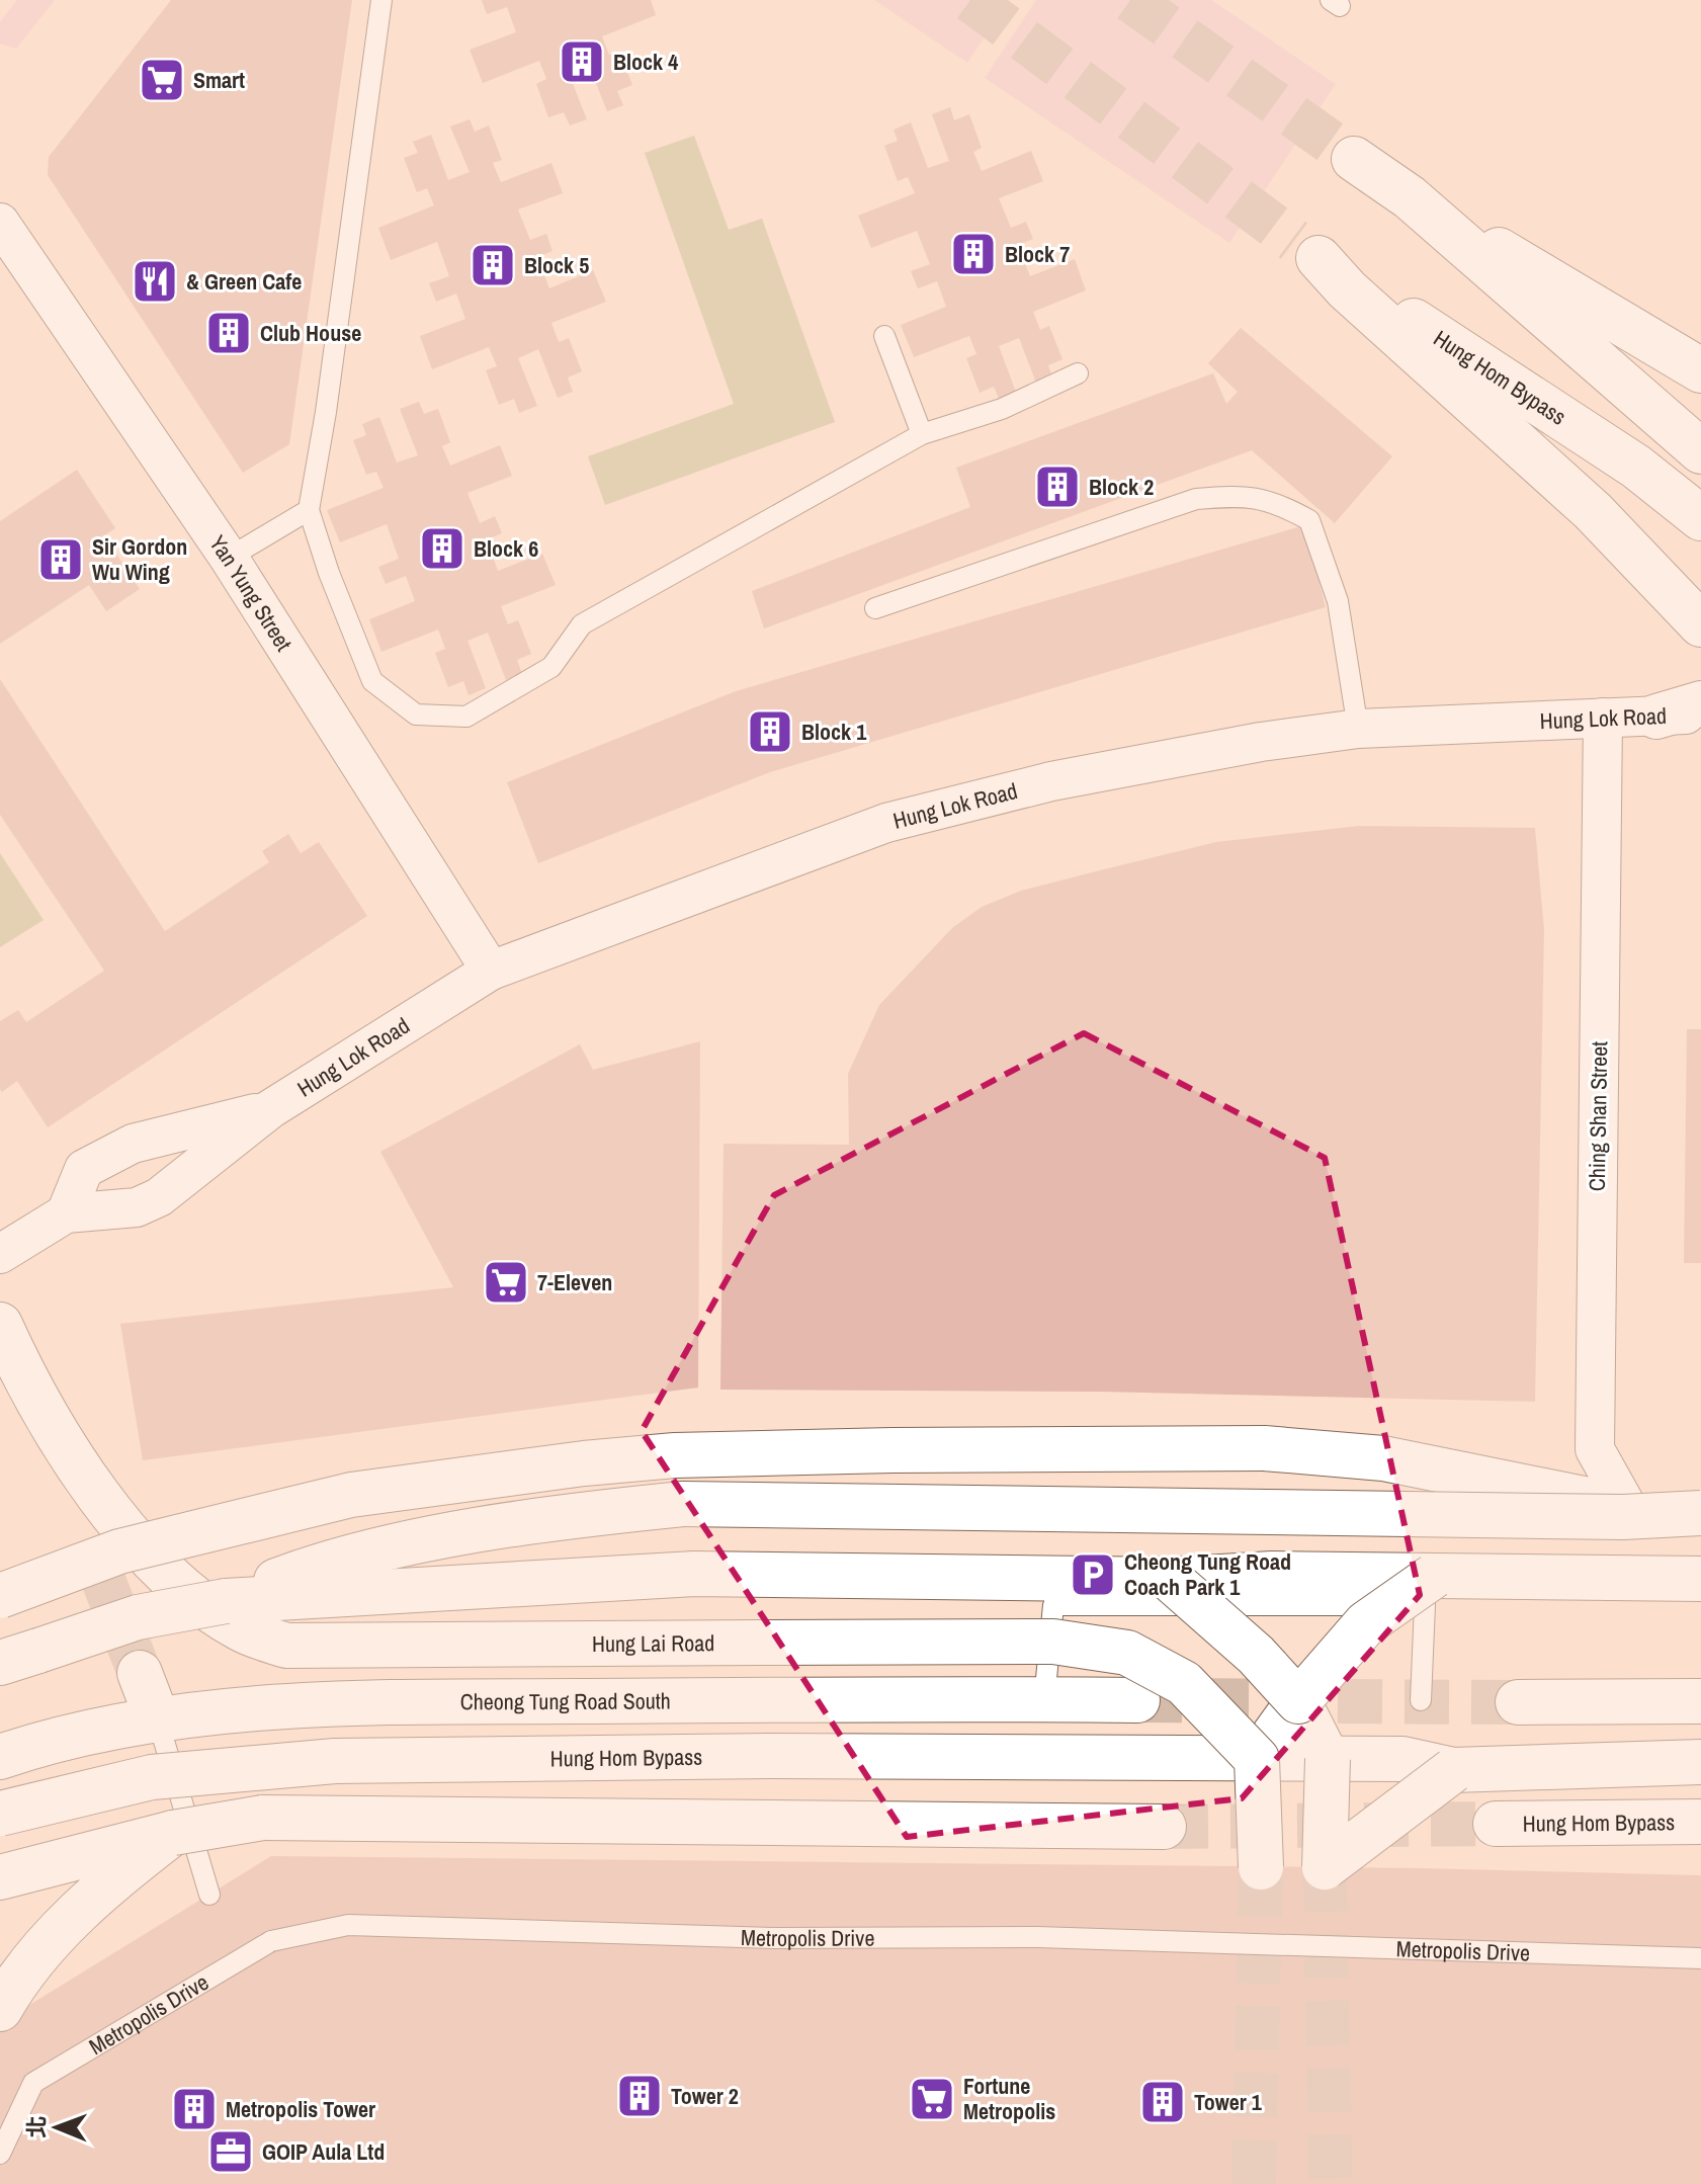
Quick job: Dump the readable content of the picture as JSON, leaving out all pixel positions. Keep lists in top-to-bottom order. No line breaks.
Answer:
{"streets":{"main road":["Hung Hom Bypass","Hung Lai Road","Cheong Tung Road South"],"street":["Yan Yung Street","Hung Lok Road","Ching Shan Street"],"lane":["Metropolis Drive"]},"crossings":[["Hung Hom Bypass","Hung Lai Road"],["Yan Yung Street","Hung Lok Road"],["Hung Lok Road","Ching Shan Street"]],"places":{"building":["Block 4","Block 7","Block 5","Club House","Block 2","Block 6","Sir Gordon Wu Wing","Block 1","Tower 2","Tower 1","Metropolis Tower"],"supermarket":["Smart","7-Eleven","Fortune Metropolis"],"restaurant":["& Green Cafe"],"parking":["Cheong Tung Road Coach Park 1"],"office":["GOIP Aula Ltd"]},"north":"left"}
